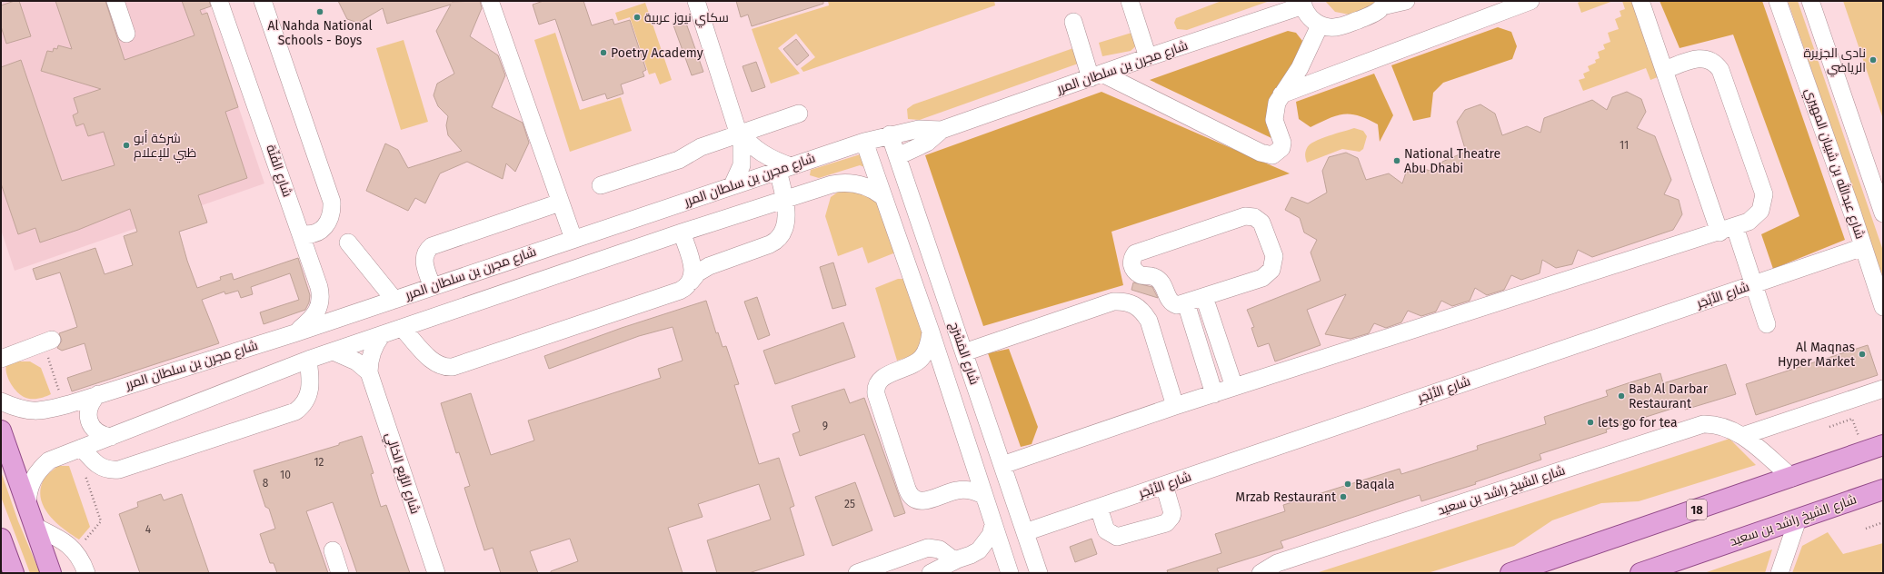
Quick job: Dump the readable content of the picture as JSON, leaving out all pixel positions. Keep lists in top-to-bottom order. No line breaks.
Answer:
{"streets":{"main road":["شارع الشيخ راشد بن سعيد","18"],"street":["شارع مجرن بن سلطان المرر","شارع عبدالله بن شيبان المهيري","شارع الفَنّة","شارع الأبْجَر","شارع المَسْرَج","شارع الرُّبع الخالِي"]},"crossings":[["شارع مجرن بن سلطان المرر","شارع الفَنّة"],["شارع مجرن بن سلطان المرر","شارع المَسْرَج"],["شارع عبدالله بن شيبان المهيري","شارع الأبْجَر"],["شارع الأبْجَر","شارع المَسْرَج"],["شارع الشيخ راشد بن سعيد","18"]],"places":["Al Nahda National Schools - Boys","سكاي نيوز عربية","Poetry Academy","نادى الجزيرة الرياضي","شركة أبو ظبي للإعلام","National Theatre Abu Dhabi","Al Maqnas Hyper Market","Bab Al Darbar Restaurant","lets go for tea","Baqala","Mrzab Restaurant"],"house_numbers":["11","9","12","10","8","25","4"]}
